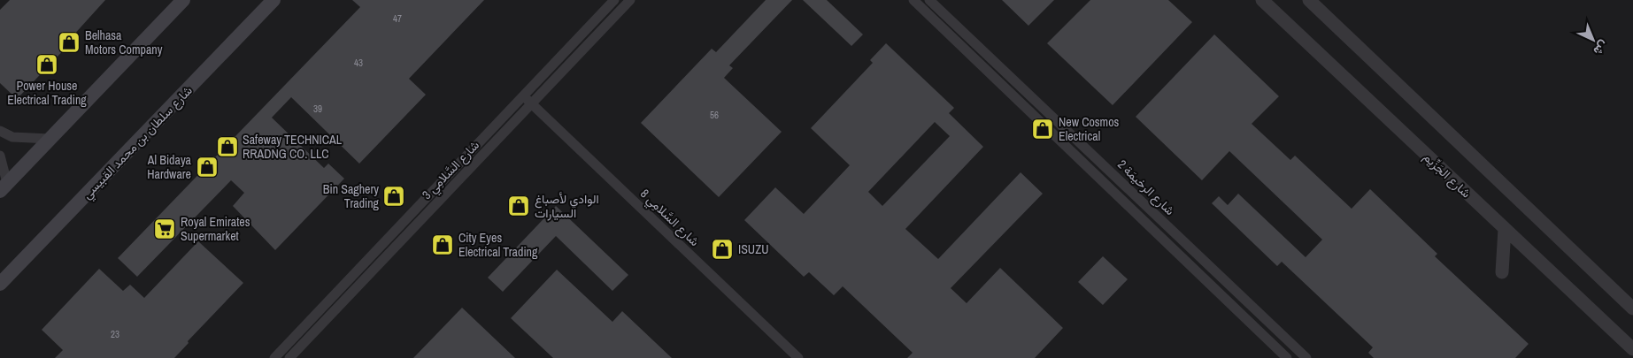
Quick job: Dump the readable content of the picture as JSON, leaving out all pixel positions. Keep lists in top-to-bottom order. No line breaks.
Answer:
{"streets":{"main road":["شارع سلطان بن محمد القبيسي"],"street":["شارع السَّلامِي 3","شارع الجَزِّيم","شارع الرخيمَة 2","شارع السَّلامِي 8"]},"crossings":[["شارع السَّلامِي 3","شارع السَّلامِي 8"]],"places":{"shop":["Belhasa Motors Company","Power House Electrical Trading","New Cosmos Electrical","Safeway TECHNICAL RRADNG CO. LLC","Al Bidaya Hardware","Bin Saghery Trading","الوادي لأصباغ السيارات","City Eyes Electrical Trading","ISUZU"],"supermarket":["Royal Emirates Supermarket"]},"house_numbers":["47","43","39","56","23"],"north":"bottom right"}
